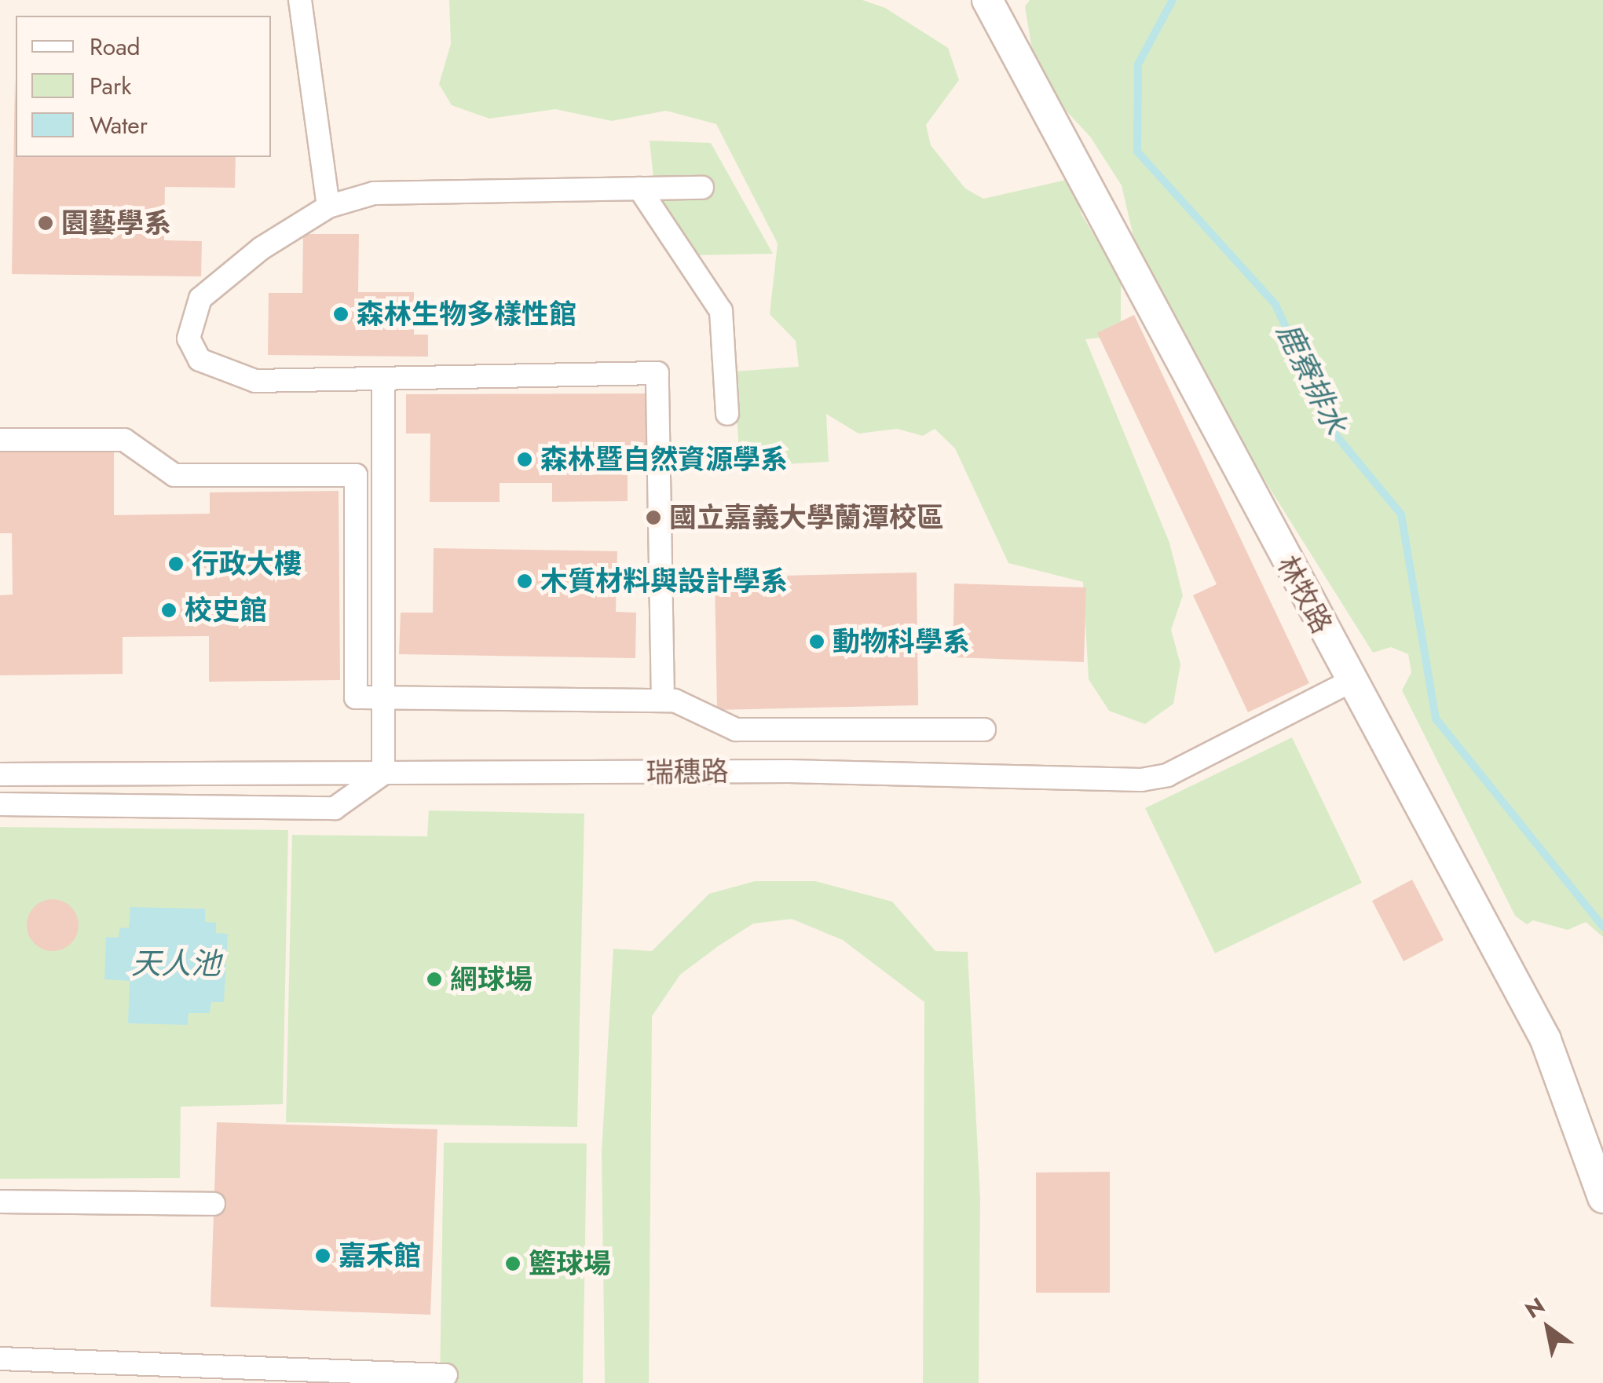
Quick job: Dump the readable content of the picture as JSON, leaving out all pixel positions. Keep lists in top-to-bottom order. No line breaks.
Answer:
{"streets":{"street":["林牧路","瑞穗路"]},"crossings":[["林牧路","瑞穗路"]],"water":["鹿寮排水","天人池"],"places":["園藝學系","森林生物多樣性館","森林暨自然資源學系","國立嘉義大學蘭潭校區","行政大樓","木質材料與設計學系","校史館","動物科學系","網球場","嘉禾館","籃球場"],"legend":["Road","Park","Water"],"north":"top left"}
